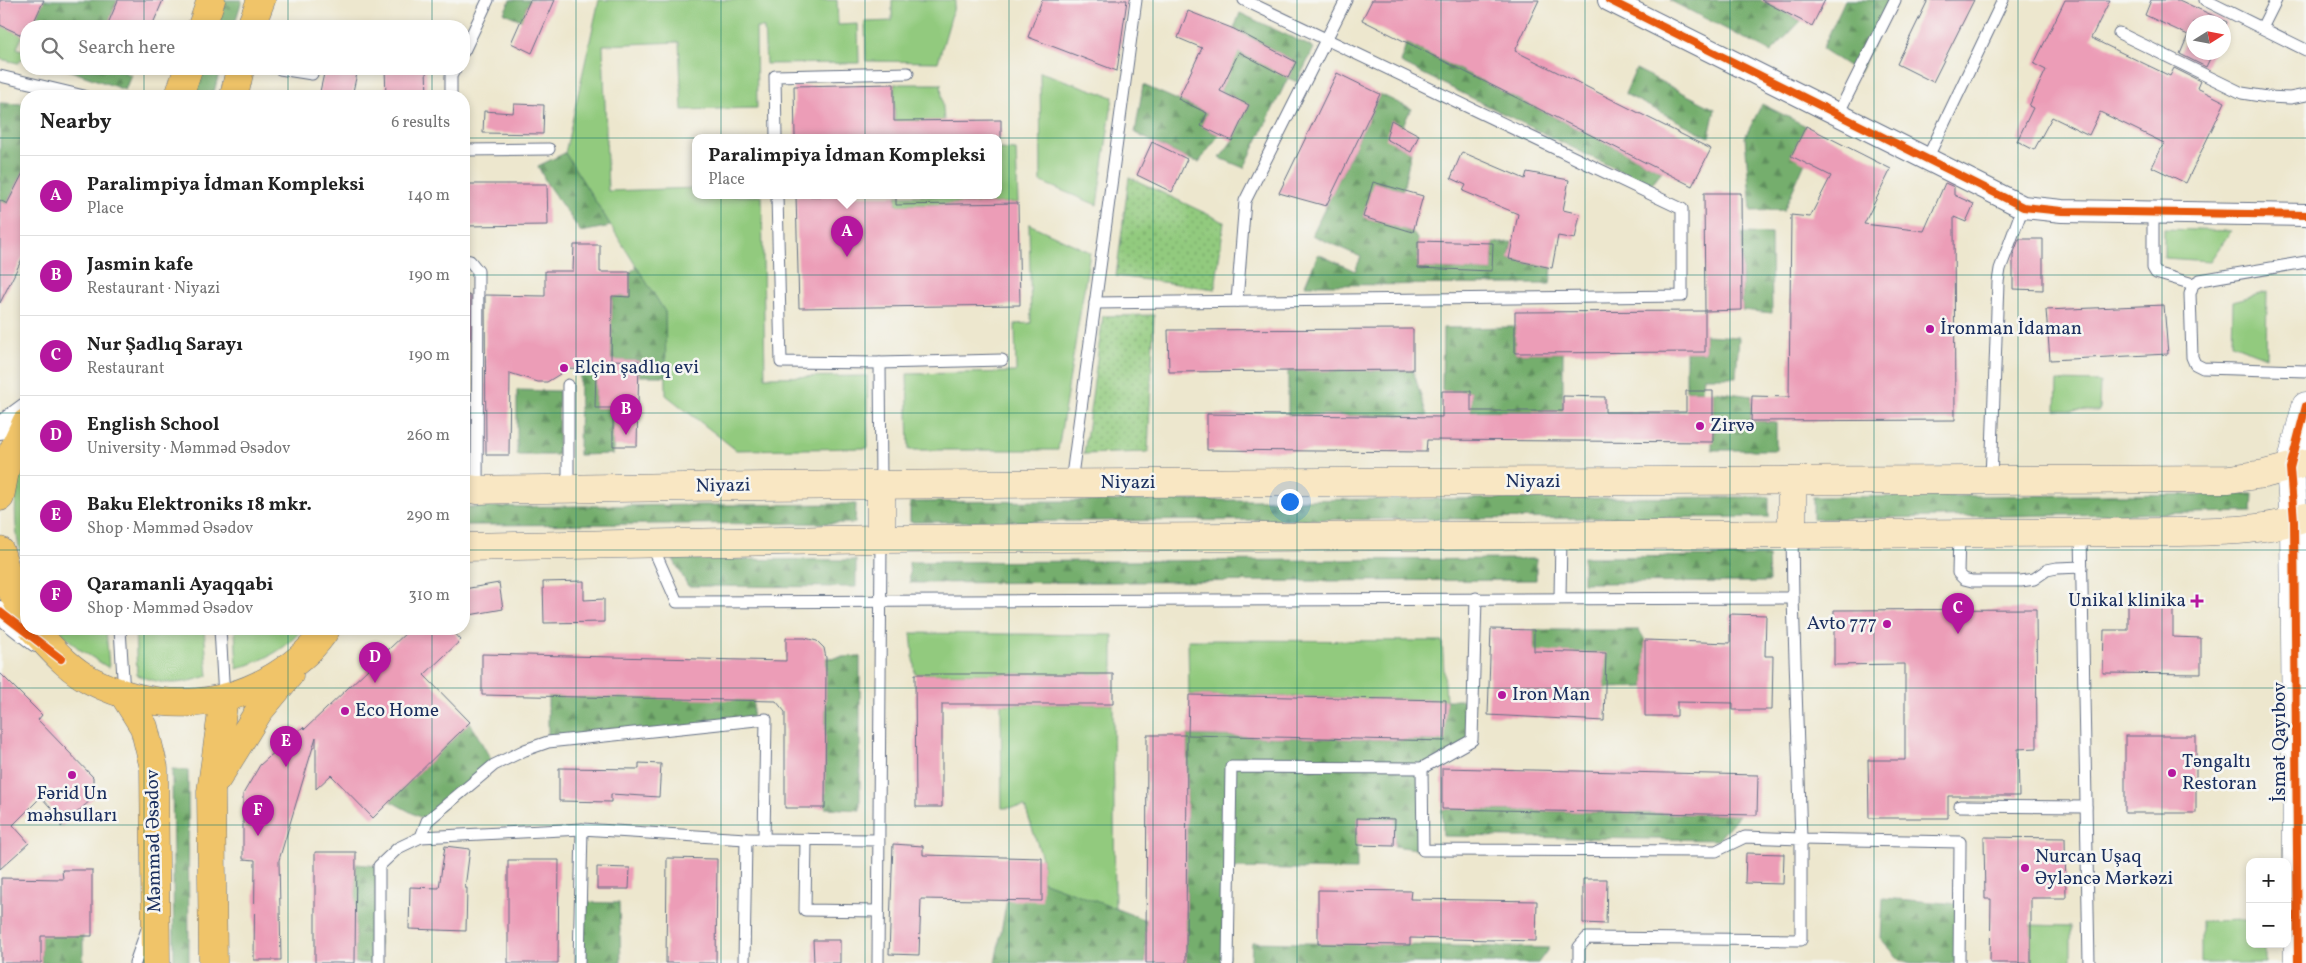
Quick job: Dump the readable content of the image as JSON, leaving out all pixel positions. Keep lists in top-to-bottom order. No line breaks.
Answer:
{"streets":{"main road":["Niyazi","Məmməd Əsədov"],"street":["İsmət Qayıbov"]},"crossings":[["Niyazi","İsmət Qayıbov"]],"places":{"other":["İronman İdaman","Elçin şadlıq evi","Zirvə","Avto 777","Iron Man","Eco Home","Tәngaltı Restoran","Fərid Un məhsulları","Nurcan Uşaq Əyləncə Mərkəzi"],"health":["Unikal klinika"]},"north":"right","page":{"search":"Search here","heading":["Nearby","6 results"],"popup":["Paralimpiya İdman Kompleksi","Place"],"list":[{"mark":"A","name":"Paralimpiya İdman Kompleksi","note":"Place","value":"140 m"},{"mark":"B","name":"Jasmin kafe","note":"Restaurant · Niyazi","value":"190 m"},{"mark":"C","name":"Nur Şadlıq Sarayı","note":"Restaurant","value":"190 m"},{"mark":"D","name":"English School","note":"University · Məmməd Əsədov","value":"260 m"},{"mark":"E","name":"Baku Elektroniks 18 mkr.","note":"Shop · Məmməd Əsədov","value":"290 m"},{"mark":"F","name":"Qaramanli Ayaqqabi","note":"Shop · Məmməd Əsədov","value":"310 m"}],"pins":["A","B","C","D","E","F"],"map_buttons":["+","−"]}}
